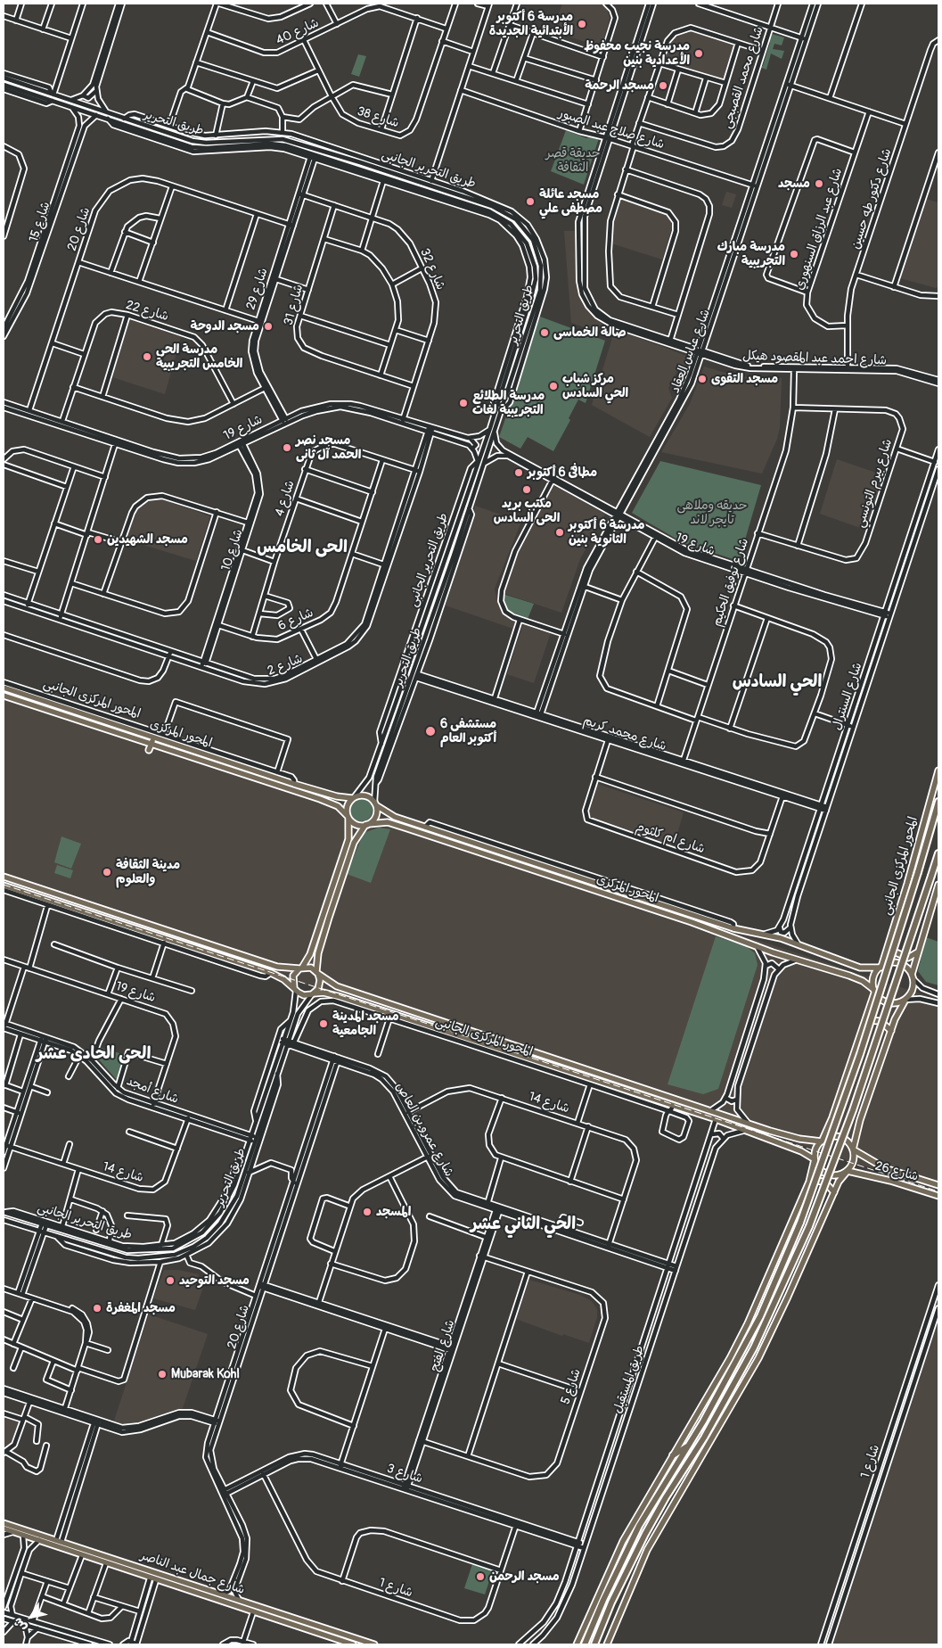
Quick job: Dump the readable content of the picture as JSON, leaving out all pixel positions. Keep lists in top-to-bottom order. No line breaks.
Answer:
{"streets":{"main road":["المحور المركزى الجانبى","المحور المركزى","شارع 26","شارع جمال عبد الناصر"],"street":["شارع 40","شارع محمد القصبجى","شارع 38","طريق التحرير","شارع صلاح عبد الصبور","طريق التحرير الجانبى","شارع دكتور طه حسين","شارع 15","شارع 20","شارع عبد الرزاق السنهوري","شارع 32","شارع 29","شارع 31","شارع 22","شارع عباس العقاد","شارع احمد عبد المقصود هيكل","شارع 19","شارع بيرم التونسي","شارع 4","شارع 10","شارع توفيق الحكيم","شارع 6","شارع 2","شارع السنترال","شارع محمد كريم","شارع ام كلثوم","شارع أمجد","شارع 14","شارع عمرو بن العاص","شارع الفتح","طريق المستقبل","شارع 5","شارع 1","شارع 3"]},"crossings":[["شارع 40","شارع 38"],["طريق التحرير","طريق التحرير الجانبى"],["طريق التحرير","المحور المركزى الجانبى"],["طريق التحرير","المحور المركزى"],["طريق التحرير","شارع أمجد"],["طريق التحرير","شارع عمرو بن العاص"],["شارع صلاح عبد الصبور","شارع عباس العقاد"],["شارع صلاح عبد الصبور","شارع احمد عبد المقصود هيكل"],["طريق التحرير الجانبى","شارع 29"],["شارع دكتور طه حسين","شارع عبد الرزاق السنهوري"],["شارع دكتور طه حسين","شارع احمد عبد المقصود هيكل"],["شارع 20","شارع 29"],["شارع 20","شارع 19"],["شارع 20","شارع عمرو بن العاص"],["شارع 20","شارع 3"],["شارع 20","شارع جمال عبد الناصر"],["شارع 32","شارع 29"],["شارع 32","شارع 31"],["شارع 32","شارع 19"],["شارع 29","شارع 19"],["شارع 22","شارع 19"],["شارع عباس العقاد","شارع احمد عبد المقصود هيكل"],["شارع عباس العقاد","شارع 19"],["شارع عباس العقاد","شارع محمد كريم"],["شارع احمد عبد المقصود هيكل","شارع توفيق الحكيم"],["شارع 19","شارع 10"],["شارع 19","شارع توفيق الحكيم"],["شارع 19","شارع 2"],["شارع 19","شارع السنترال"],["شارع 19","شارع أمجد"],["شارع بيرم التونسي","شارع توفيق الحكيم"],["شارع 4","شارع 6"],["شارع 4","شارع 2"],["شارع 10","شارع 6"],["شارع 10","شارع 2"],["شارع توفيق الحكيم","شارع محمد كريم"],["شارع السنترال","شارع محمد كريم"],["المحور المركزى الجانبى","المحور المركزى"],["المحور المركزى الجانبى","شارع عمرو بن العاص"],["شارع محمد كريم","شارع ام كلثوم"],["شارع أمجد","شارع 14"],["شارع 14","شارع عمرو بن العاص"],["شارع عمرو بن العاص","شارع الفتح"],["شارع عمرو بن العاص","طريق المستقبل"],["شارع الفتح","شارع 5"],["شارع الفتح","شارع 3"],["طريق المستقبل","شارع 3"],["شارع 1","شارع 3"]],"districts":["الحى الخامس","الحي السادس","الحى الحادى عشر","الحي الثاني عشر"],"parks":["حديقة قصر الثقافة","حديقه وملاهى تايجر لاند"],"places":["مدرسة 6 أكتوبر الأبتدائية الجديدة","مدرسة نجيب محفوظ الأعدادية بنين","مسجد الرحمة","مسجد","مسجد عائلة مصطفى علي","مدرسة مبارك التجريبية","مسجد الدوحة","صالة الخماسى","مدرسة الحي الخامس التجريبية","مسجد التقوى","مركز شباب الحي السادس","مدرسة الطلائع التجريبية لغات","مسجد نصر الحمد آل ثانى","مطافئ 6 أكتوبر","مكتب بريد الحى السادس","مدرسة 6 أكتوبر الثانوية بنين","مسجد الشهيدين","مستشفى 6 أكتوبر العام","مدينة الثقافة والعلوم","مسجد المدينة الجامعية","المسجد","مسجد التوحيد","مسجد المغفرة","Mubarak Kohl","مسجد الرحمن"],"north":"bottom left"}
